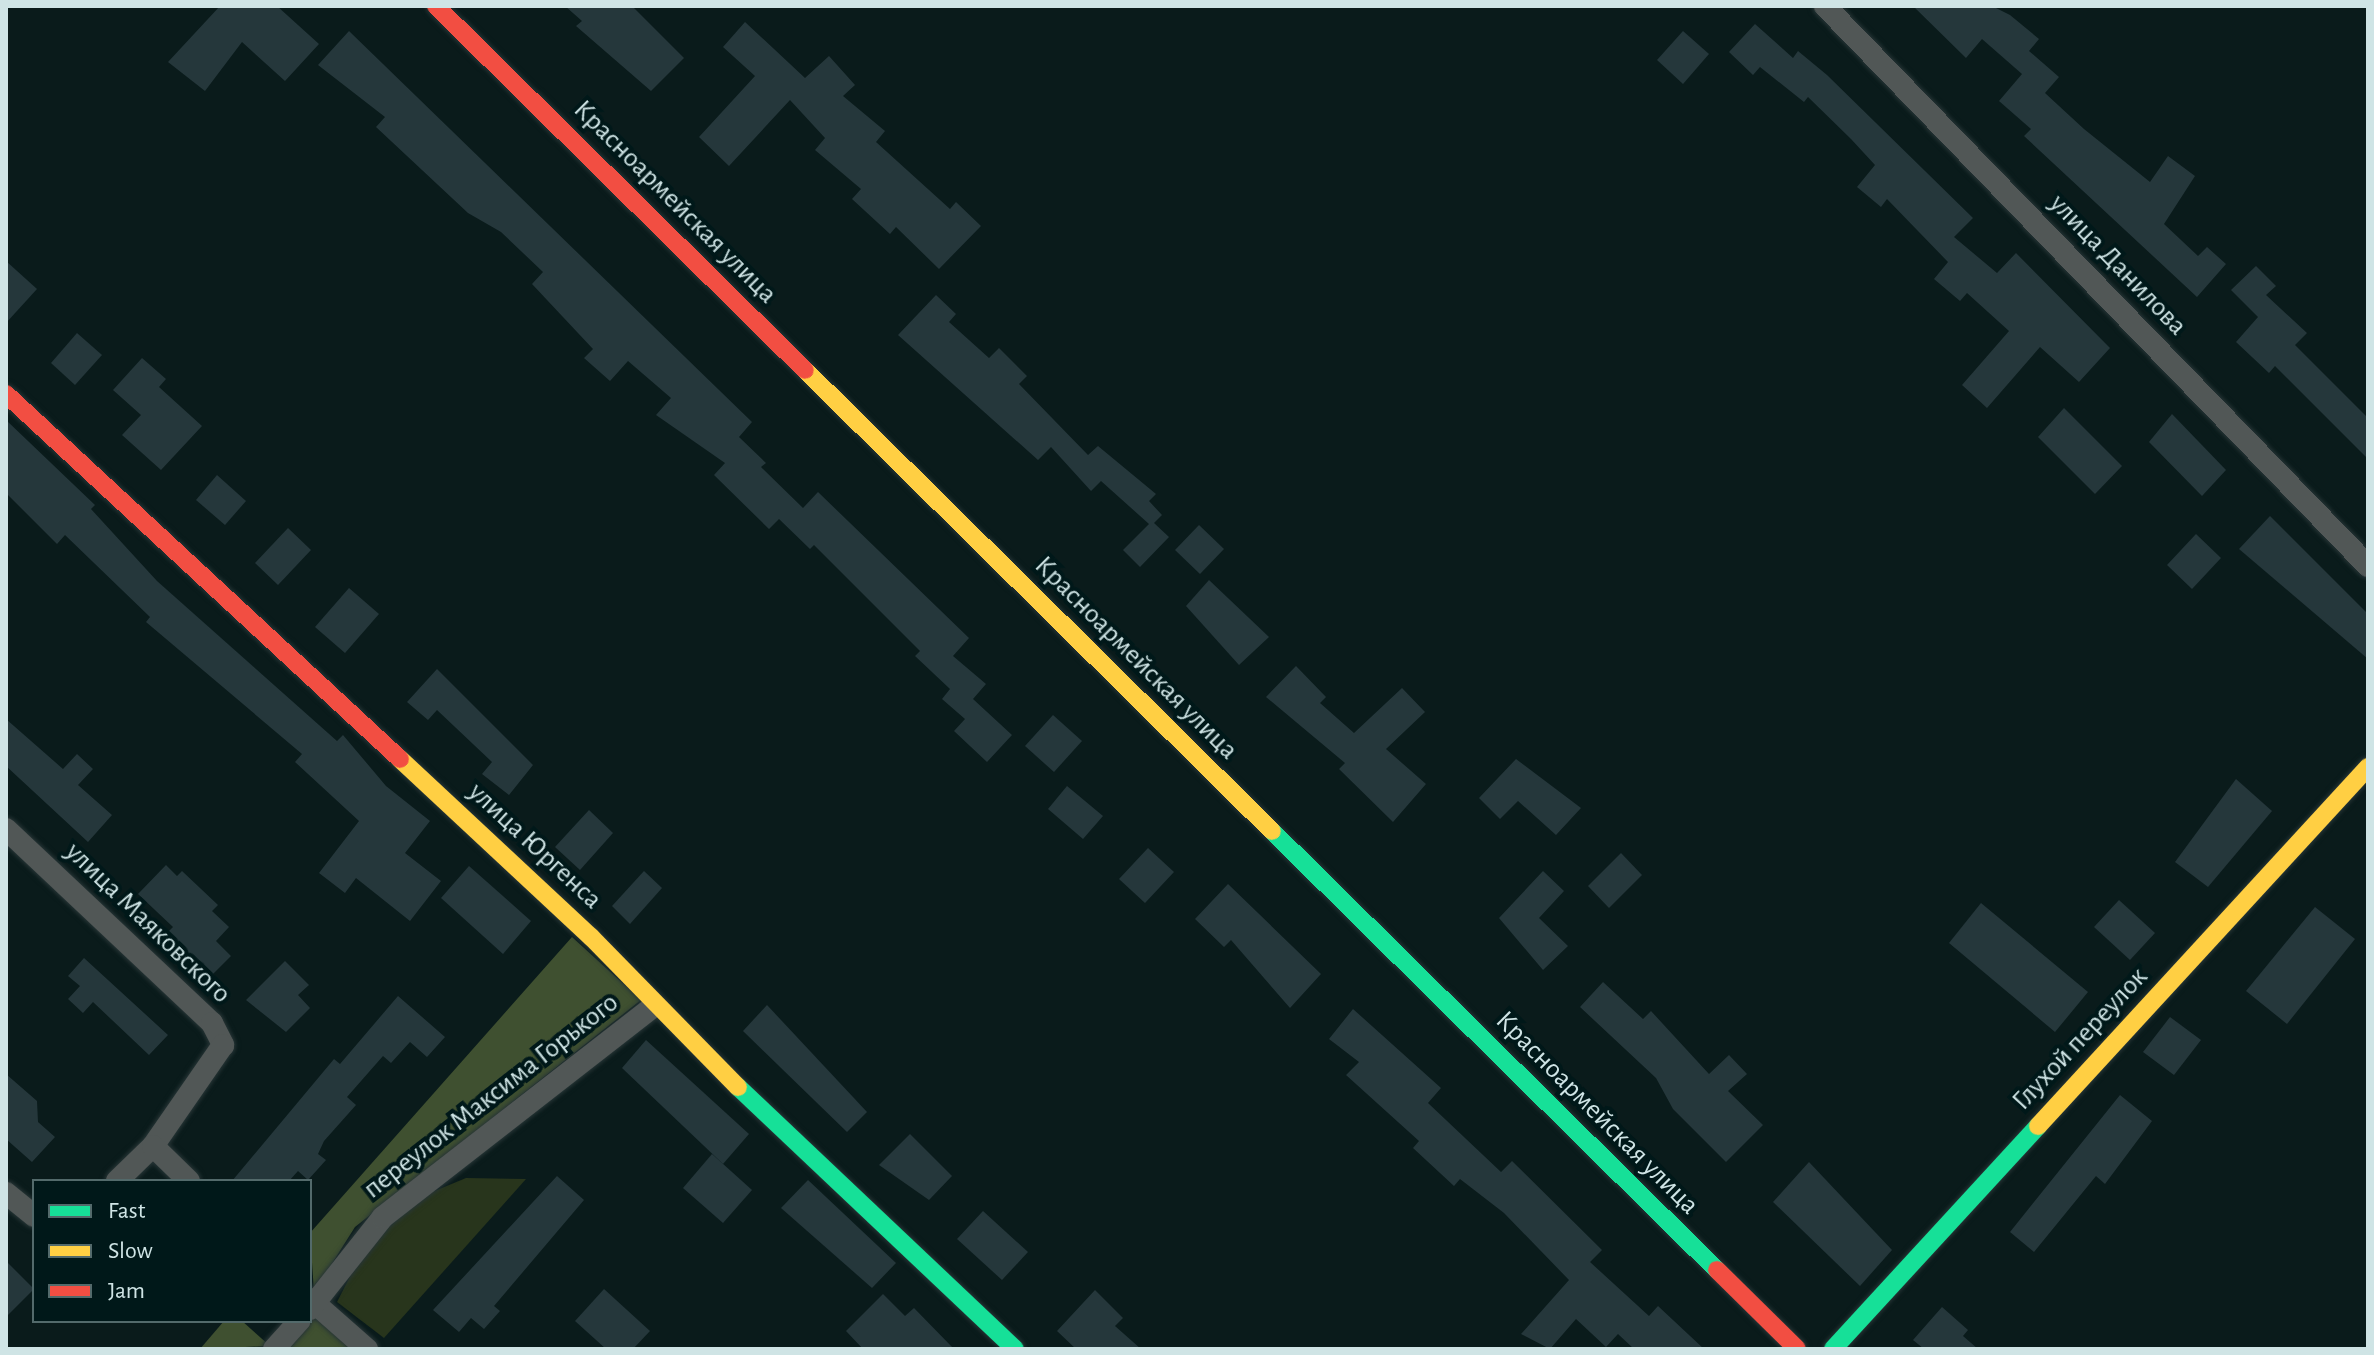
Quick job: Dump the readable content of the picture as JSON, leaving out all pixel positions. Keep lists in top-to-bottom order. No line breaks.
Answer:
{"streets":{"street":["Красноармейская улица","улица Данилова","улица Юргенса","улица Маяковского","Глухой переулок","переулок Максима Горького"]},"crossings":[["улица Юргенса","переулок Максима Горького"]],"legend":["Fast","Slow","Jam"]}
